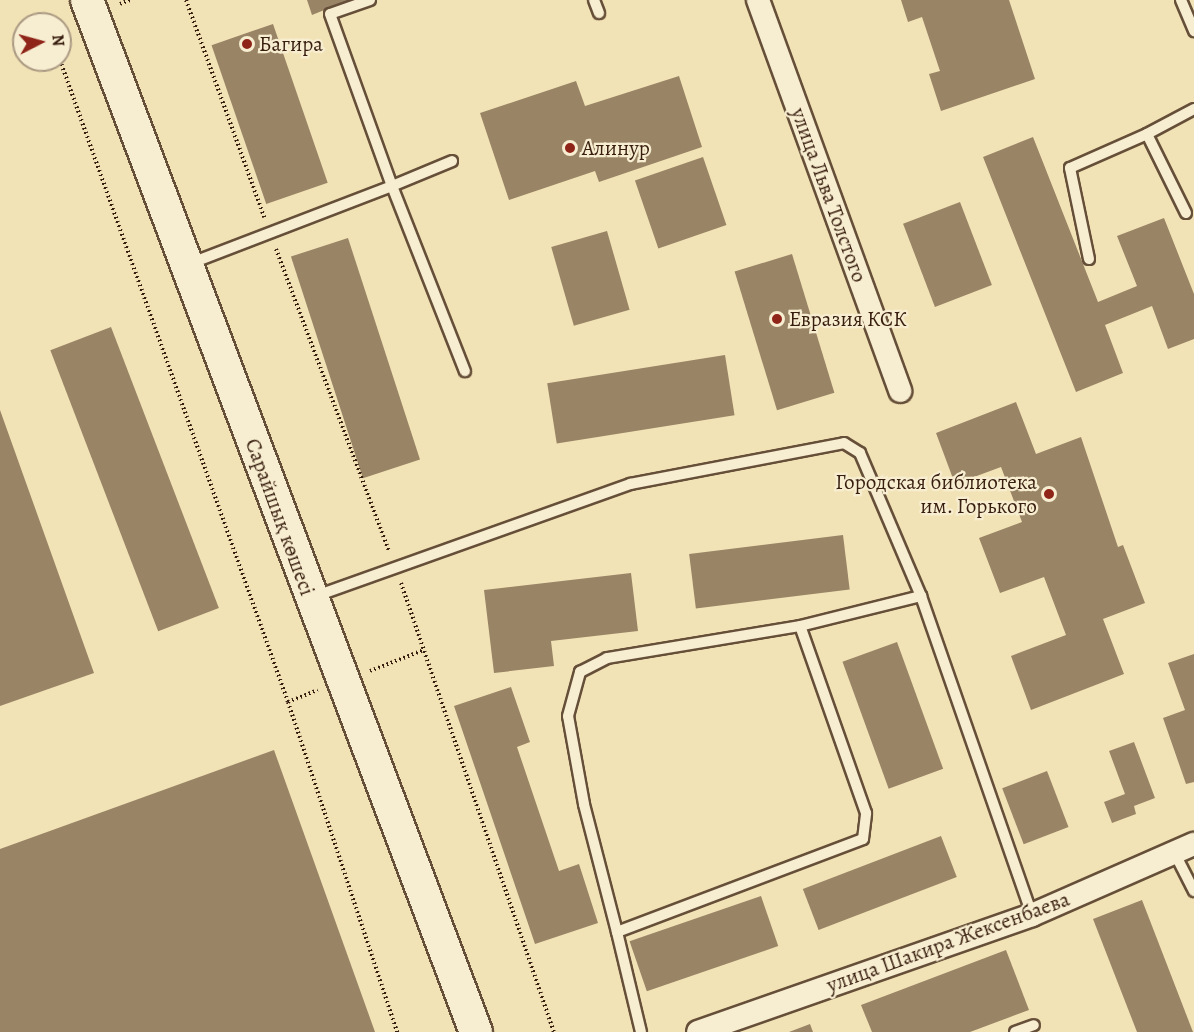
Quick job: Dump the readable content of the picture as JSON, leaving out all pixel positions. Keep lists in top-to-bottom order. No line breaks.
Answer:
{"streets":{"street":["улица Льва Толстого","Сарайшық көшесі","улица Шакира Жексенбаева"]},"places":["Багира","Алинур","Евразия КСК","Городская библиотека им. Горького"],"north":"right"}
